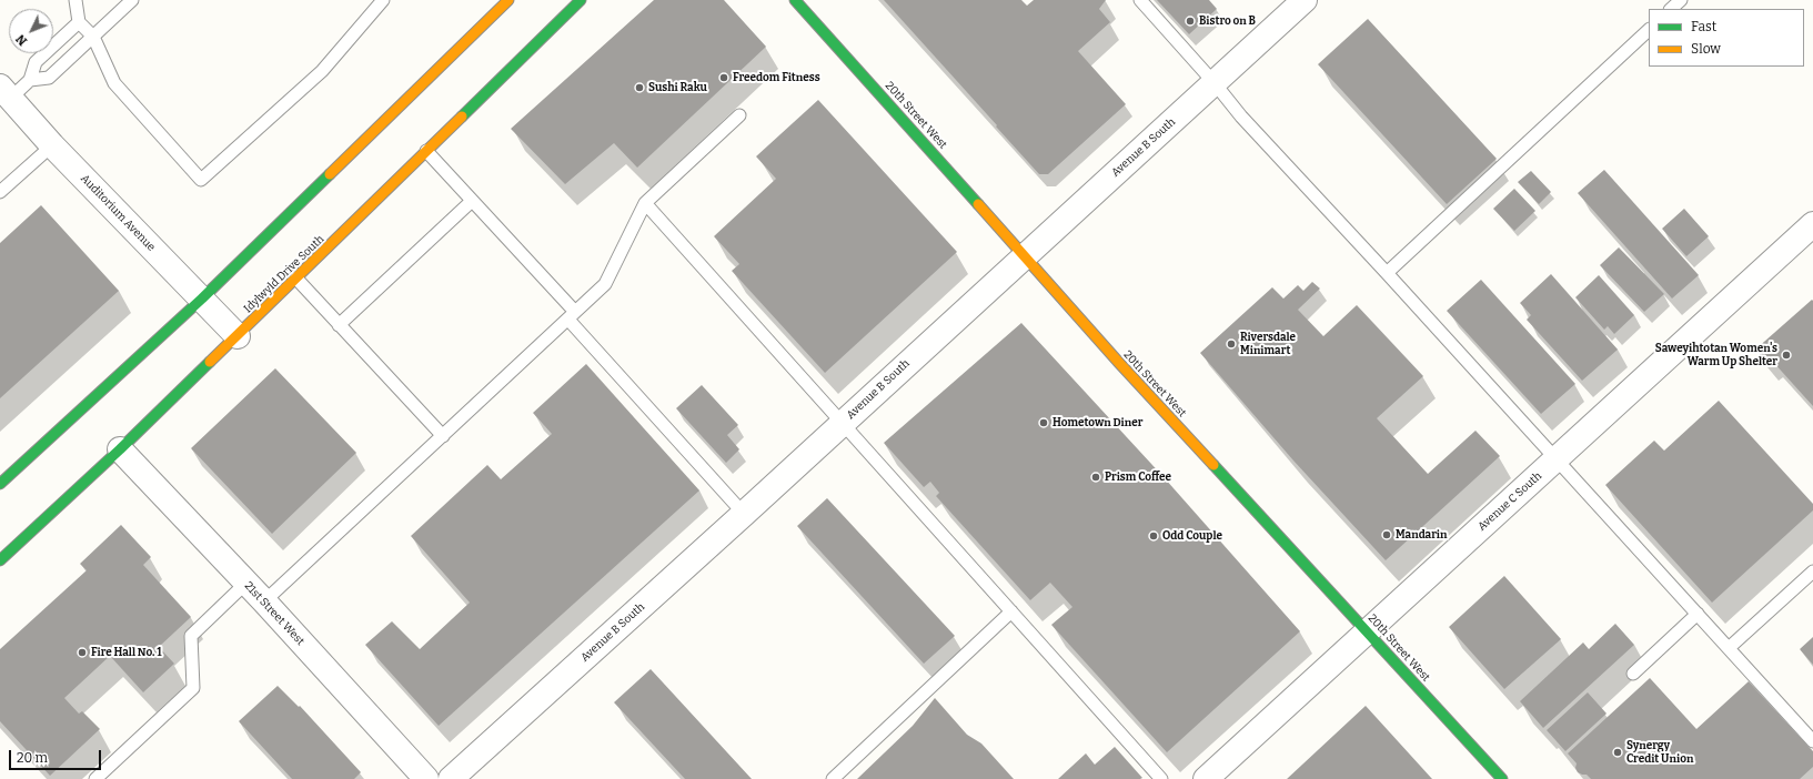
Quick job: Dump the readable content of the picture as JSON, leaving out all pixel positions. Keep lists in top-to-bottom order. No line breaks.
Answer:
{"streets":{"main road":["20th Street West","Idylwyld Drive South"],"street":["Avenue B South","Auditorium Avenue","Avenue C South","21st Street West"]},"crossings":[["20th Street West","Avenue B South"],["20th Street West","Avenue C South"],["Auditorium Avenue","Idylwyld Drive South"],["Idylwyld Drive South","21st Street West"]],"places":["Bistro on B","Freedom Fitness","Sushi Raku","Riversdale Minimart","Saweyihtotan Women's Warm Up Shelter","Hometown Diner","Prism Coffee","Mandarin","Odd Couple","Fire Hall No. 1","Synergy Credit Union"],"legend":["Fast","Slow"],"scale_bar":"20 m","north":"bottom left"}
